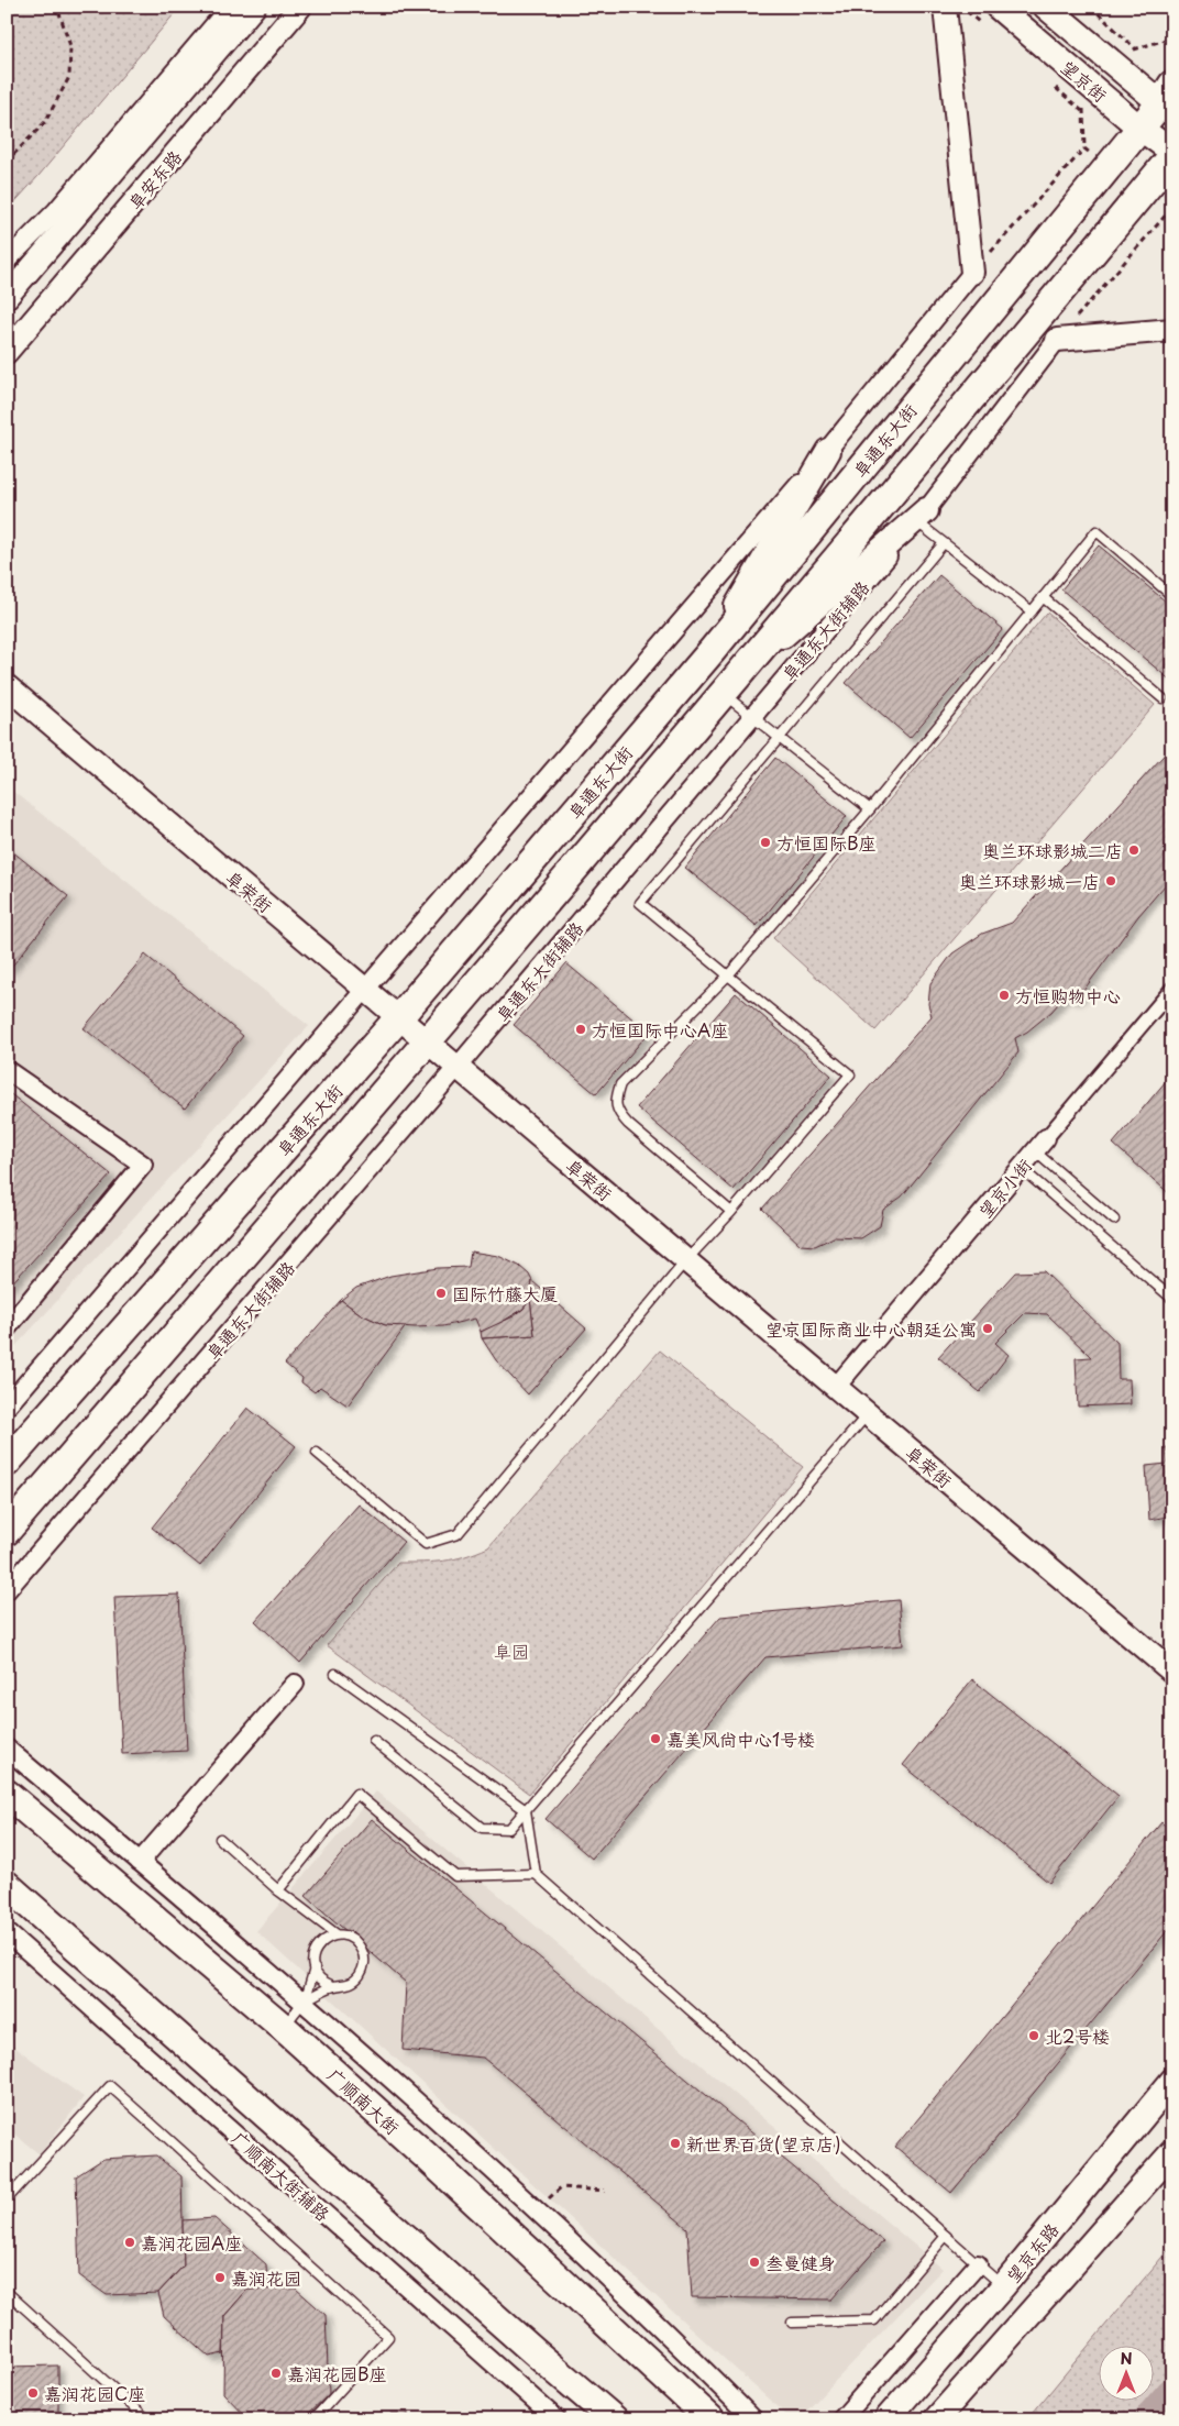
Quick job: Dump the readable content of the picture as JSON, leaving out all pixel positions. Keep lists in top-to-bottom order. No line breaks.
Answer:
{"streets":{"main road":["望京街","阜通东大街","广顺南大街","望京东路"],"street":["阜安东路","阜通东大街辅路","阜荣街","望京小街","广顺南大街辅路"]},"crossings":[["望京街","阜通东大街"],["阜通东大街","阜荣街"],["阜通东大街辅路","阜荣街"],["阜荣街","望京小街"]],"parks":["阜园"],"places":["方恒国际B座","奥兰环球影城二店","奥兰环球影城一店","方恒购物中心","方恒国际中心A座","国际竹藤大厦","望京国际商业中心朝廷公寓","嘉美风尚中心1号楼","北2号楼","新世界百货(望京店)","嘉润花园A座","叁曼健身","嘉润花园","嘉润花园B座","嘉润花园C座"],"north":"top"}
